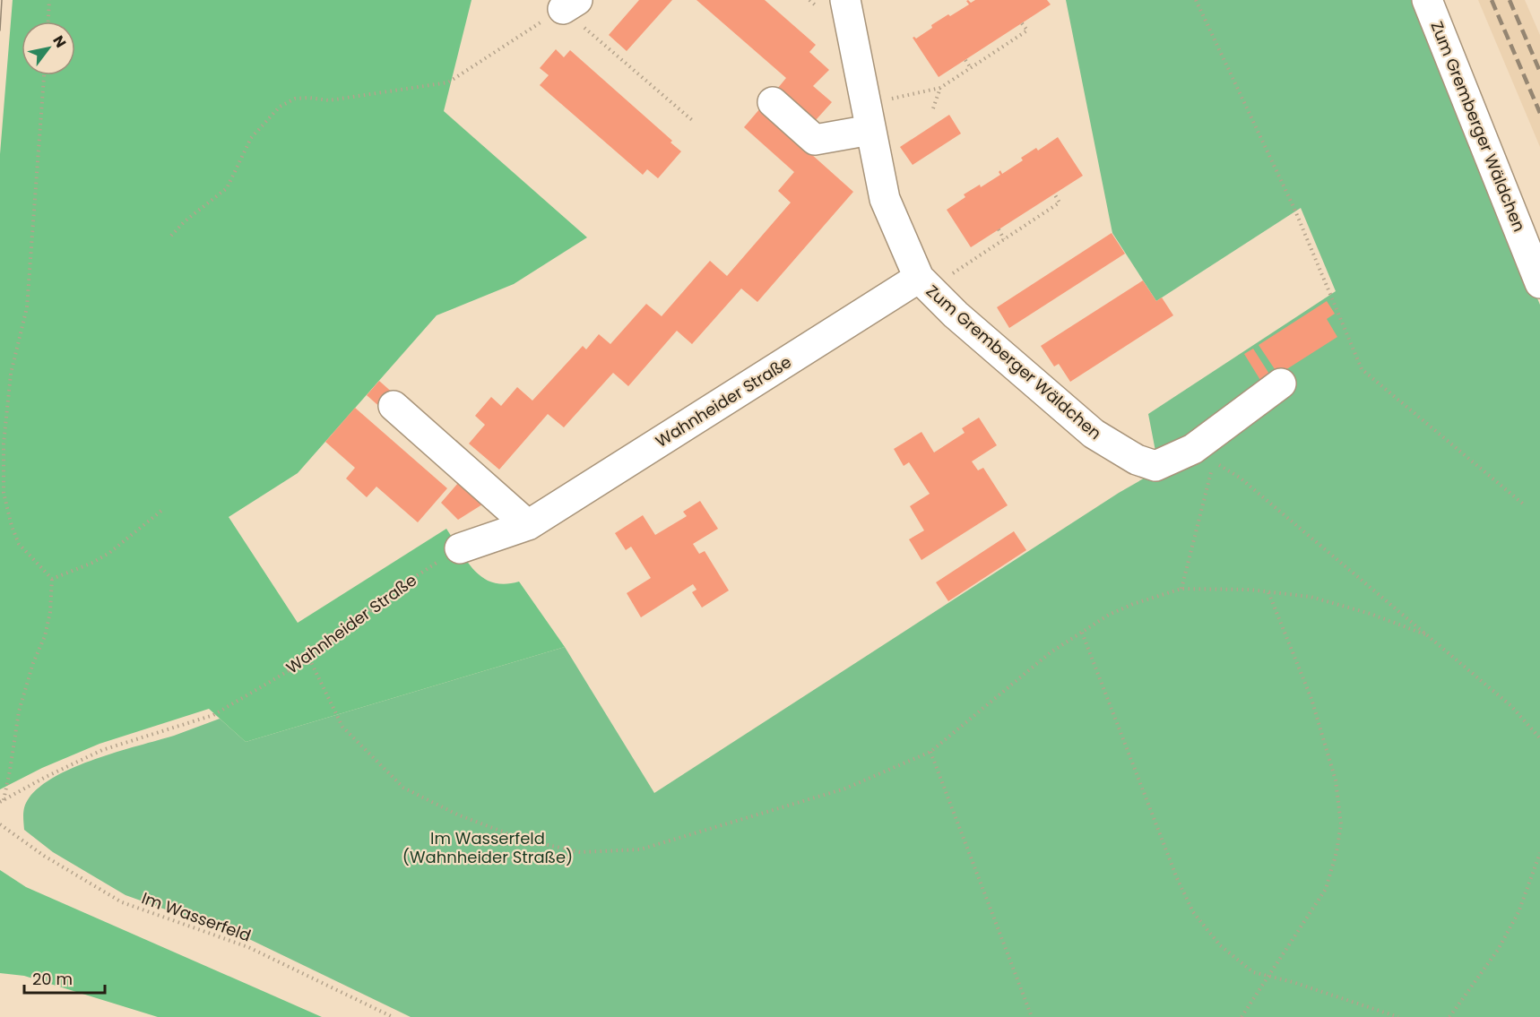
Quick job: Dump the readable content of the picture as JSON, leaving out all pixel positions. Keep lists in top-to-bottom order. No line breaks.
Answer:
{"streets":{"street":["Zum Gremberger Wäldchen","Wahnheider Straße"],"path":["Im Wasserfeld"]},"crossings":[["Zum Gremberger Wäldchen","Wahnheider Straße"]],"parks":["Im Wasserfeld (Wahnheider Straße)"],"scale_bar":"20 m","north":"top right"}
